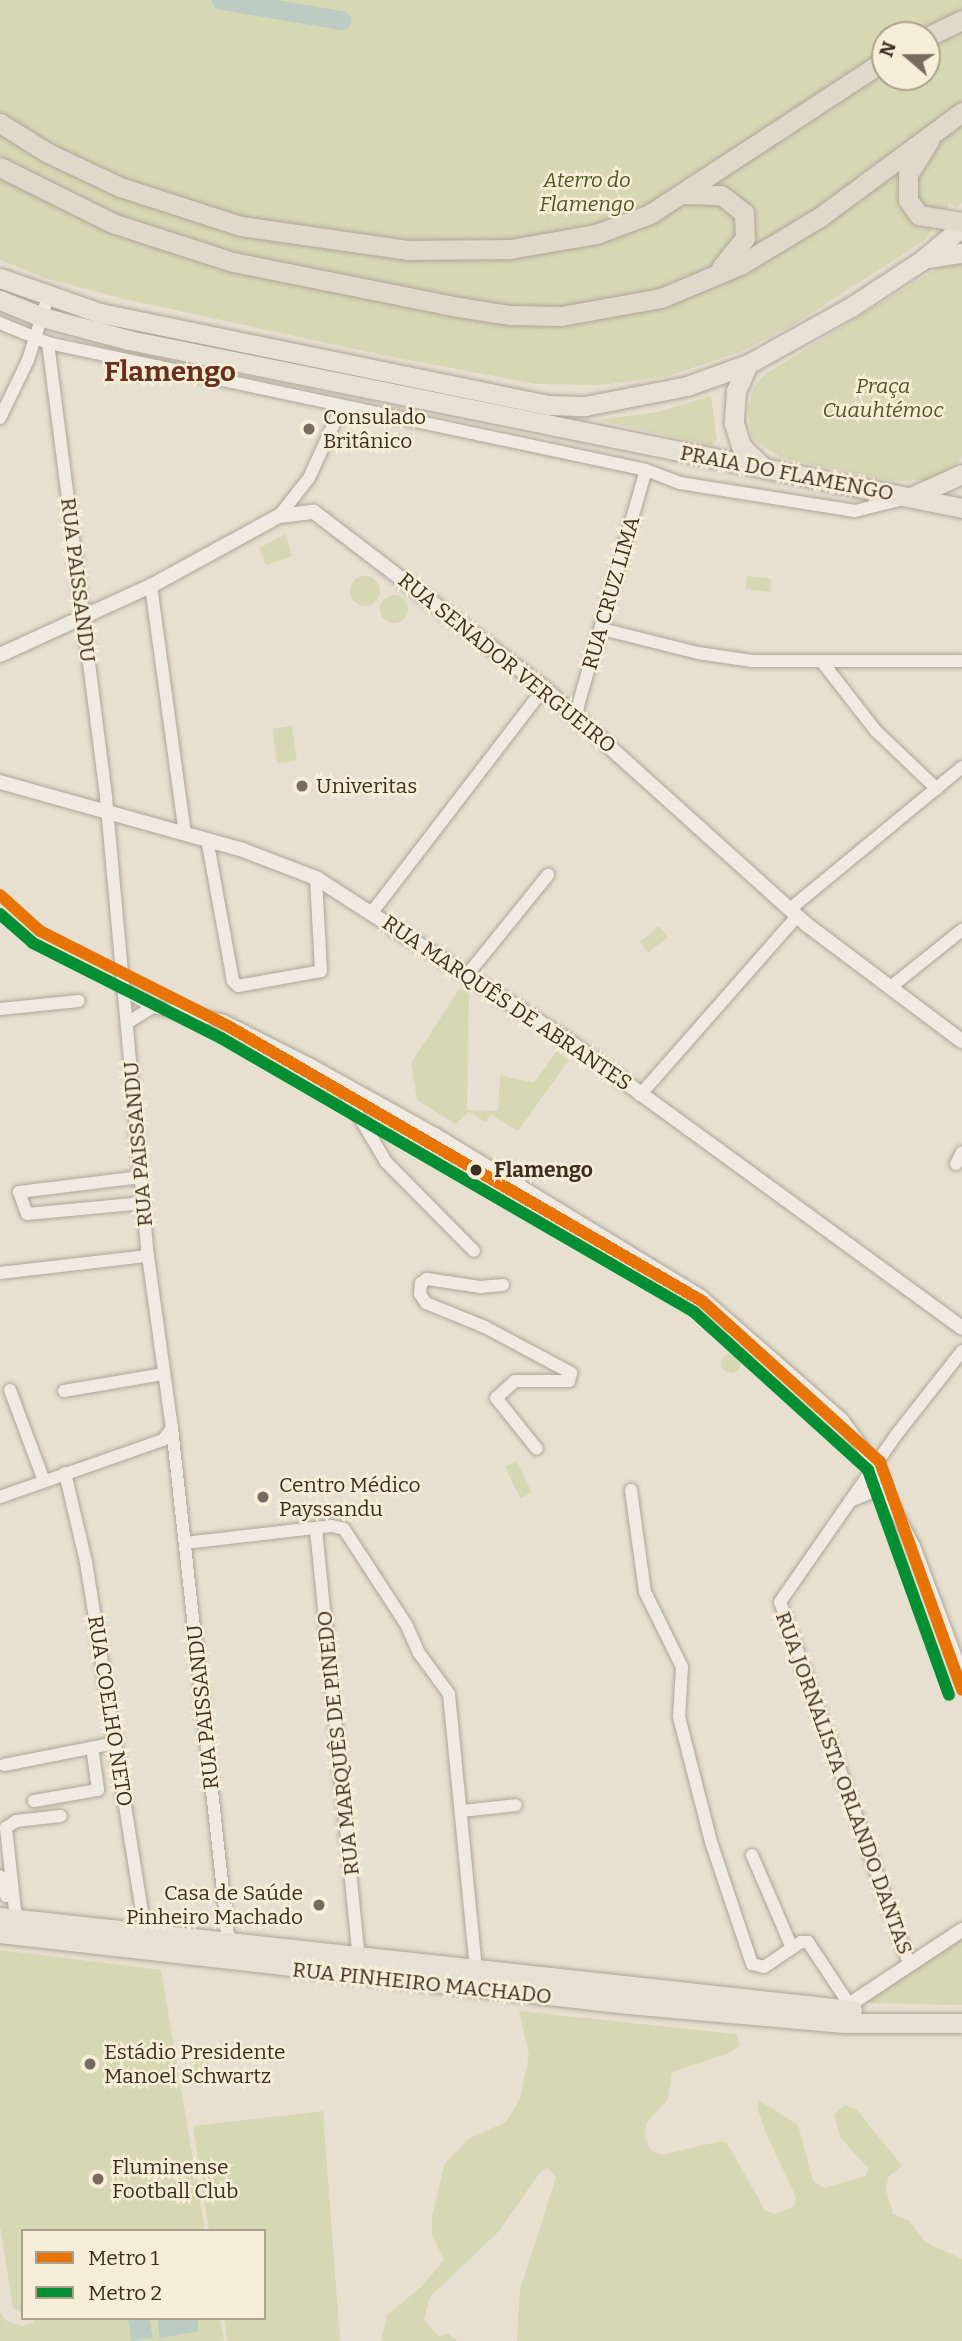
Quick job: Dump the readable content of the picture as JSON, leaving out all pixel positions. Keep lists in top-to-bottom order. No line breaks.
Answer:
{"streets":{"main road":["PRAIA DO FLAMENGO","RUA PINHEIRO MACHADO"],"street":["RUA PAISSANDU","RUA CRUZ LIMA","RUA SENADOR VERGUEIRO","RUA MARQUÊS DE ABRANTES","RUA COELHO NETO","RUA MARQUÊS DE PINEDO","RUA JORNALISTA ORLANDO DANTAS"]},"crossings":[["PRAIA DO FLAMENGO","RUA PAISSANDU"],["PRAIA DO FLAMENGO","RUA CRUZ LIMA"],["RUA PAISSANDU","RUA MARQUÊS DE ABRANTES"],["RUA PAISSANDU","RUA PINHEIRO MACHADO"],["RUA CRUZ LIMA","RUA SENADOR VERGUEIRO"],["RUA COELHO NETO","RUA PINHEIRO MACHADO"],["RUA MARQUÊS DE PINEDO","RUA PINHEIRO MACHADO"]],"districts":["Flamengo"],"parks":["Aterro do Flamengo","Praça Cuauhtémoc"],"places":["Consulado Britânico","Univeritas","Flamengo","Centro Médico Payssandu","Casa de Saúde Pinheiro Machado","Estádio Presidente Manoel Schwartz","Fluminense Football Club"],"lines":["metro line 1","metro line 2"],"legend":["Metro 1","Metro 2"],"north":"left"}
